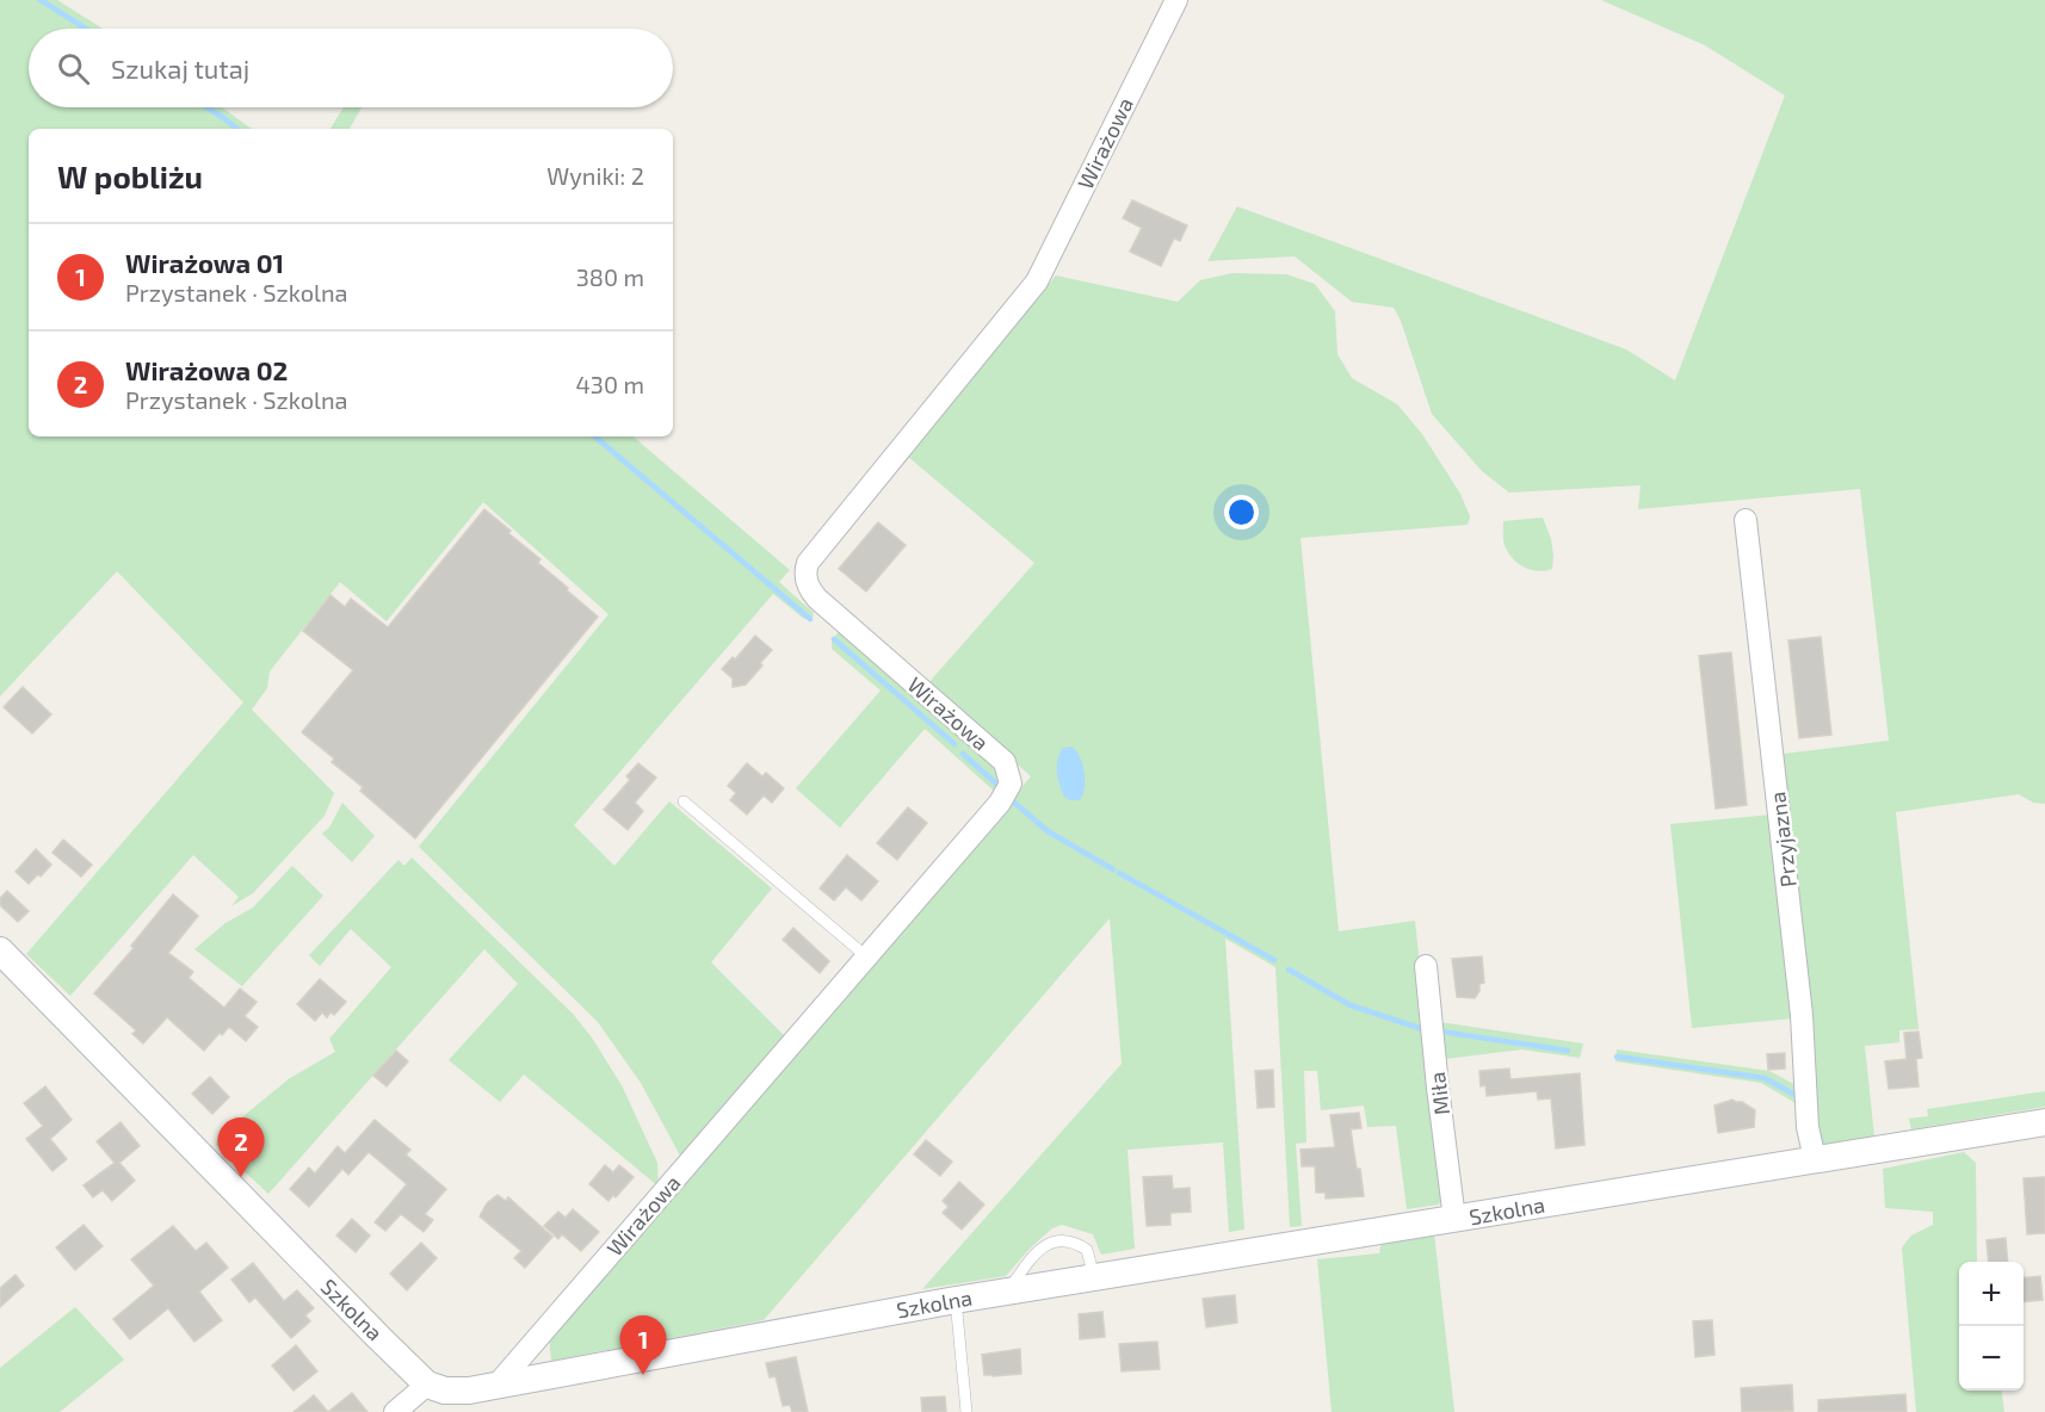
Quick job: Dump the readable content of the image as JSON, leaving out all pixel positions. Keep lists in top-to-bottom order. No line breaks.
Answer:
{"streets":{"street":["Wirażowa","Przyjazna","Miła","Szkolna"]},"crossings":[["Wirażowa","Szkolna"],["Przyjazna","Szkolna"],["Miła","Szkolna"]],"page":{"search":"Szukaj tutaj","heading":["W pobliżu","Wyniki: 2"],"list":[{"mark":"1","name":"Wirażowa 01","note":"Przystanek · Szkolna","value":"380 m"},{"mark":"2","name":"Wirażowa 02","note":"Przystanek · Szkolna","value":"430 m"}],"pins":["2","1"],"map_buttons":["+","−"]}}
